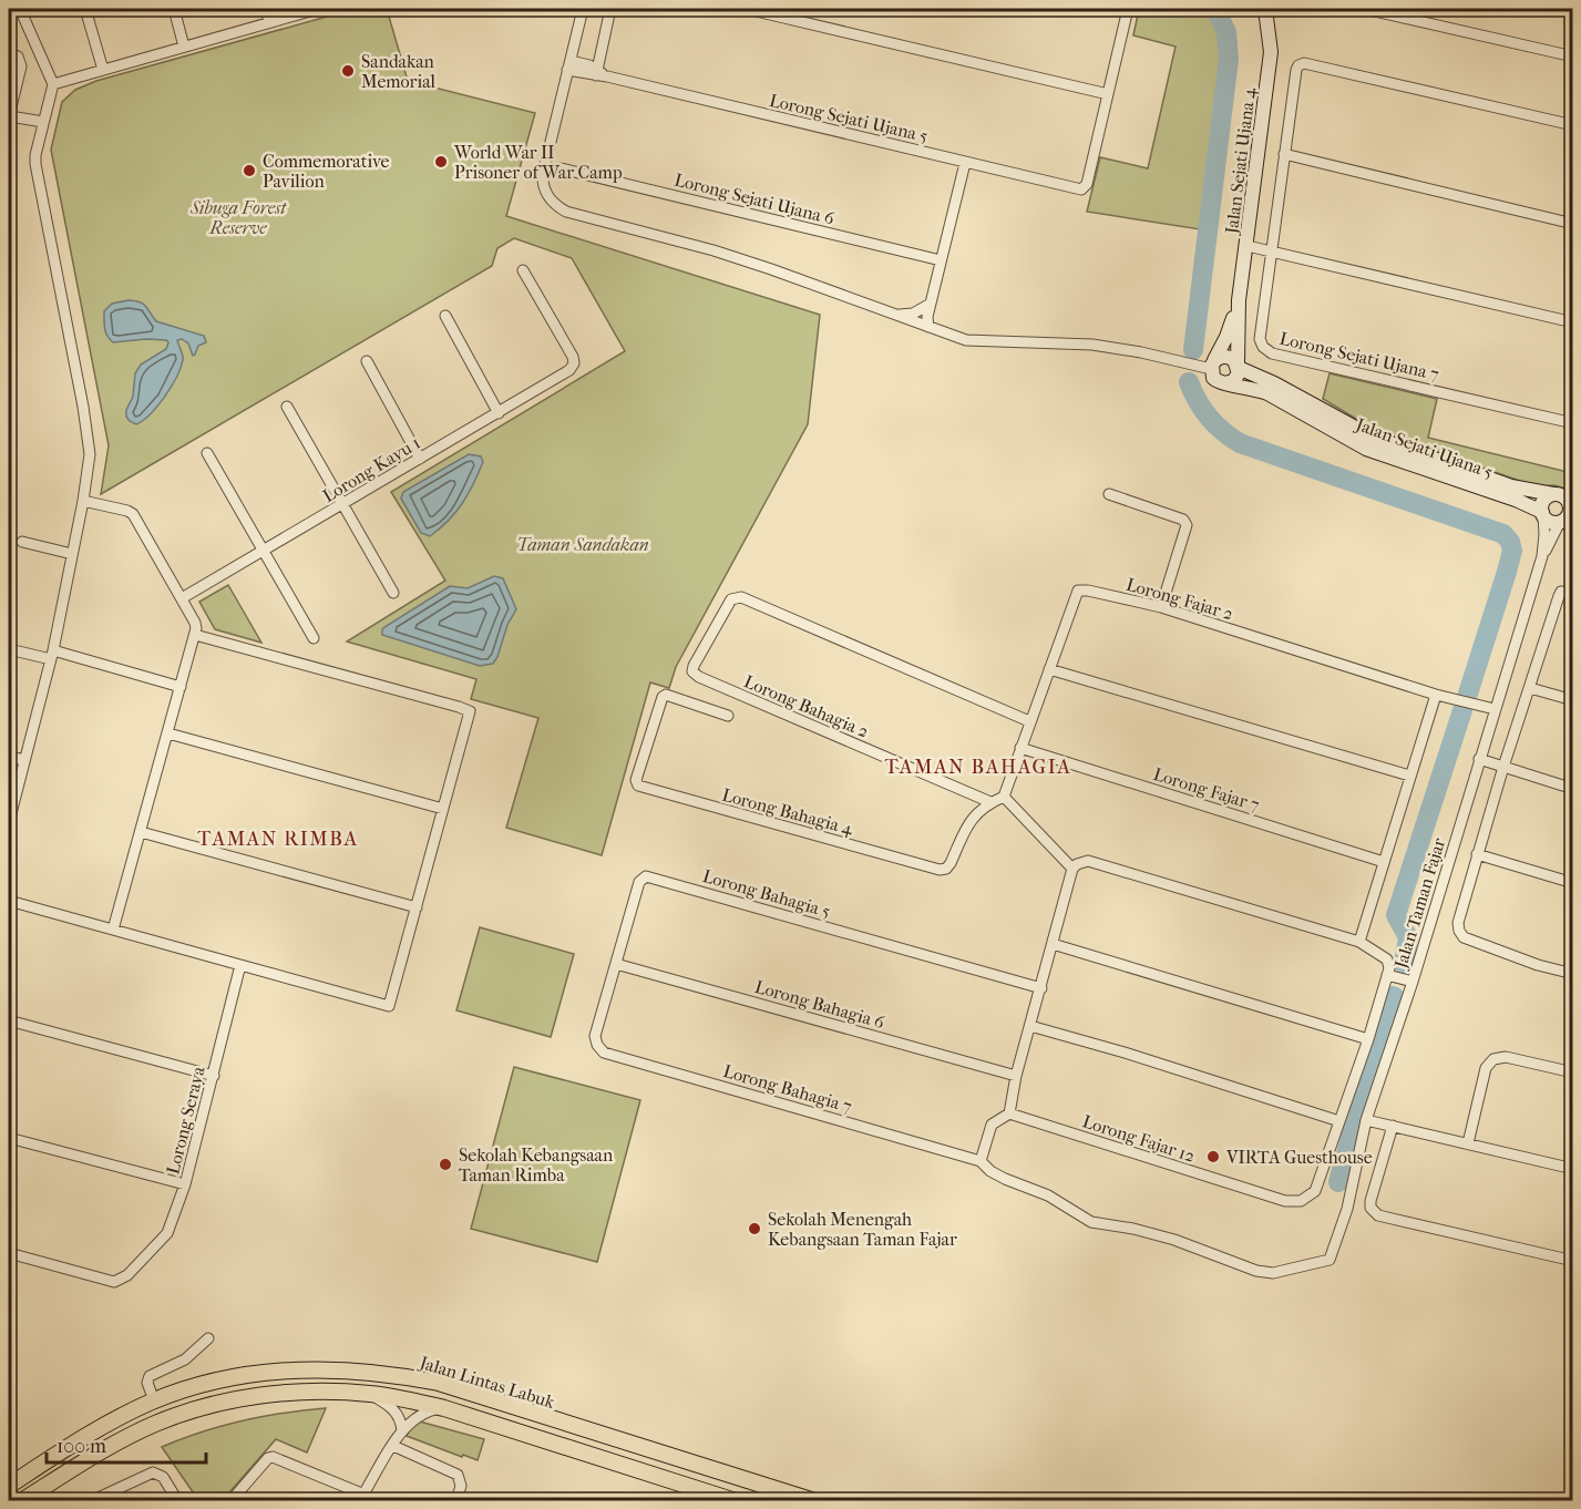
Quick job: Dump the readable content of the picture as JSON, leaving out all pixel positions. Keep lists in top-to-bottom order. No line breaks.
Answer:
{"streets":{"main road":["Jalan Lintas Labuk"],"street":["Lorong Sejati Ujana 5","Jalan Sejati Ujana 4","Lorong Sejati Ujana 6","Lorong Sejati Ujana 7","Jalan Sejati Ujana 5","Lorong Kayu 1","Lorong Fajar 2","Lorong Bahagia 2","Lorong Fajar 7","Lorong Bahagia 4","Lorong Bahagia 5","Jalan Taman Fajar","Lorong Bahagia 6","Lorong Bahagia 7","Lorong Seraya","Lorong Fajar 12"]},"crossings":[["Jalan Sejati Ujana 4","Jalan Sejati Ujana 5"],["Lorong Fajar 2","Lorong Bahagia 2"],["Lorong Fajar 2","Lorong Fajar 7"],["Lorong Fajar 2","Jalan Taman Fajar"],["Lorong Bahagia 2","Lorong Bahagia 4"],["Lorong Bahagia 5","Lorong Bahagia 6"],["Lorong Bahagia 5","Lorong Bahagia 7"],["Jalan Taman Fajar","Lorong Bahagia 7"]],"districts":["TAMAN BAHAGIA","TAMAN RIMBA"],"parks":["Sibuga Forest Reserve","Taman Sandakan"],"places":["Sandakan Memorial","World War II Prisoner of War Camp","Commemorative Pavilion","VIRTA Guesthouse","Sekolah Kebangsaan Taman Rimba","Sekolah Menengah Kebangsaan Taman Fajar"],"scale_bar":"100 m"}
